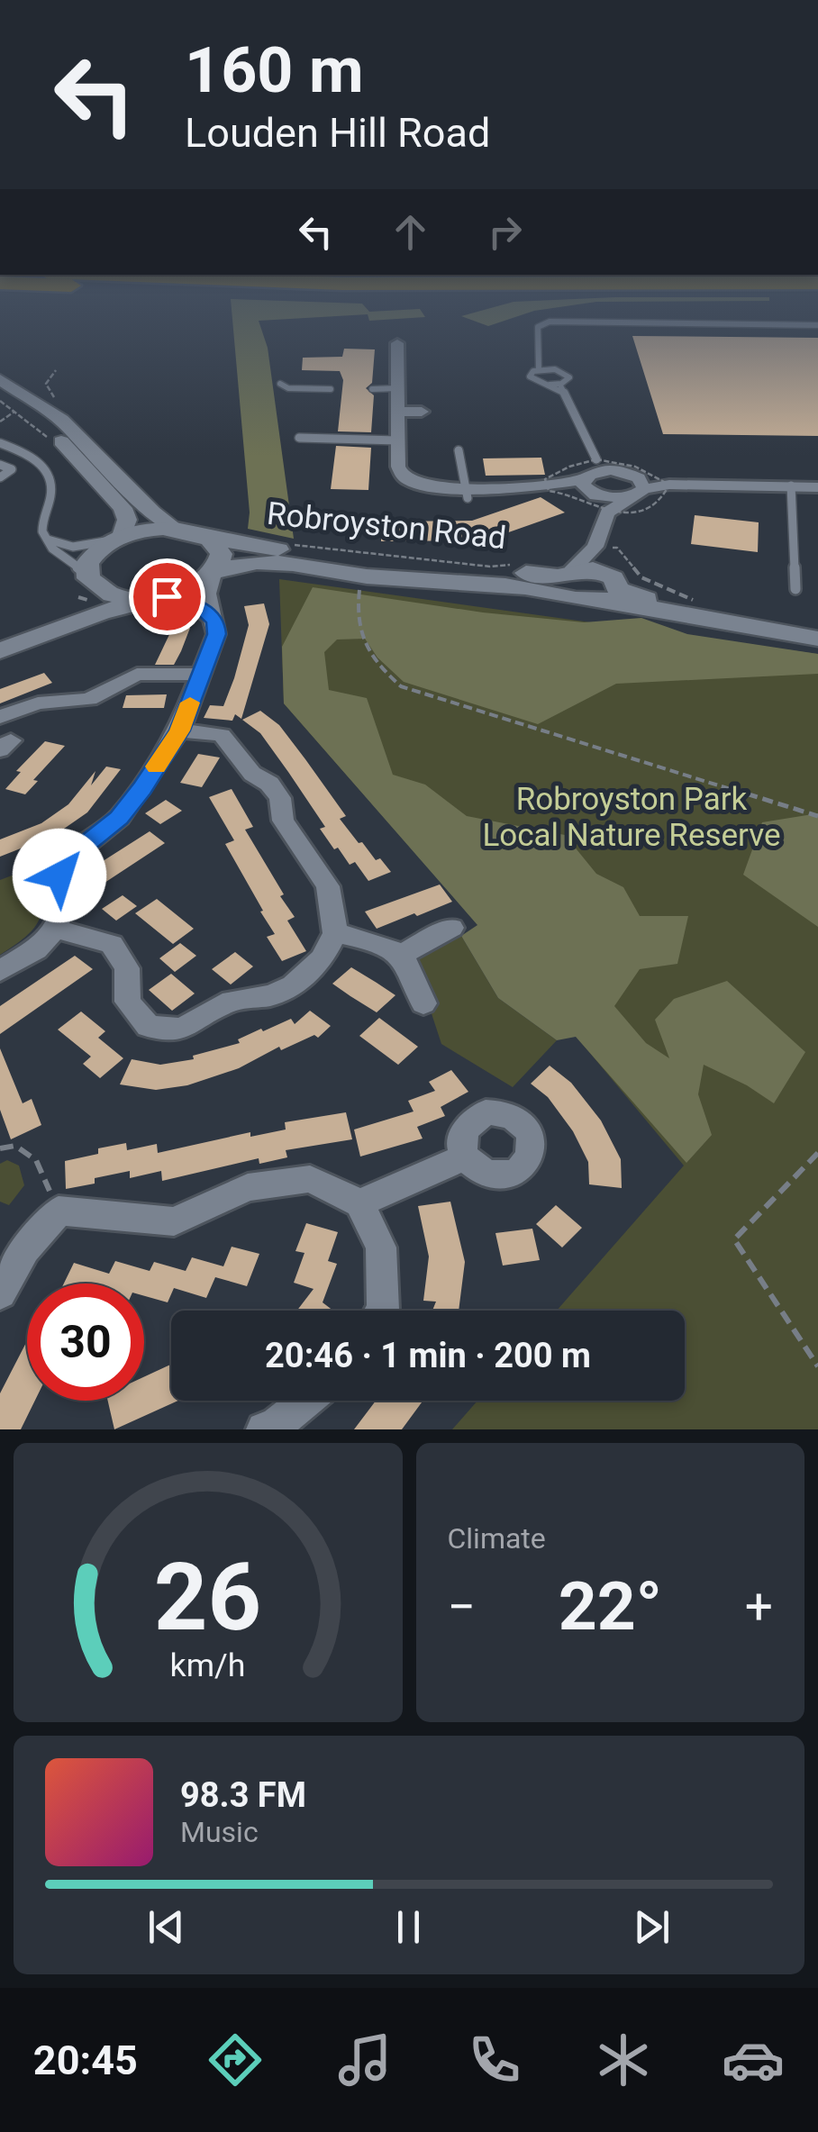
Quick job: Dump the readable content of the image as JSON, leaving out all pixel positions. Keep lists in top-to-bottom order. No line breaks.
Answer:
{"streets":{"main road":["Robroyston Road"]},"parks":["Robroyston Park Local Nature Reserve"],"page":{"turn":["160 m","Louden Hill Road"],"limit":"30","trip":"20:46 · 1 min · 200 m","tile":"Climate","heat":["−","22°","+"],"song":["98.3 FM","Music"],"tabs":"20:45","gauge":["26","km/h"]}}
